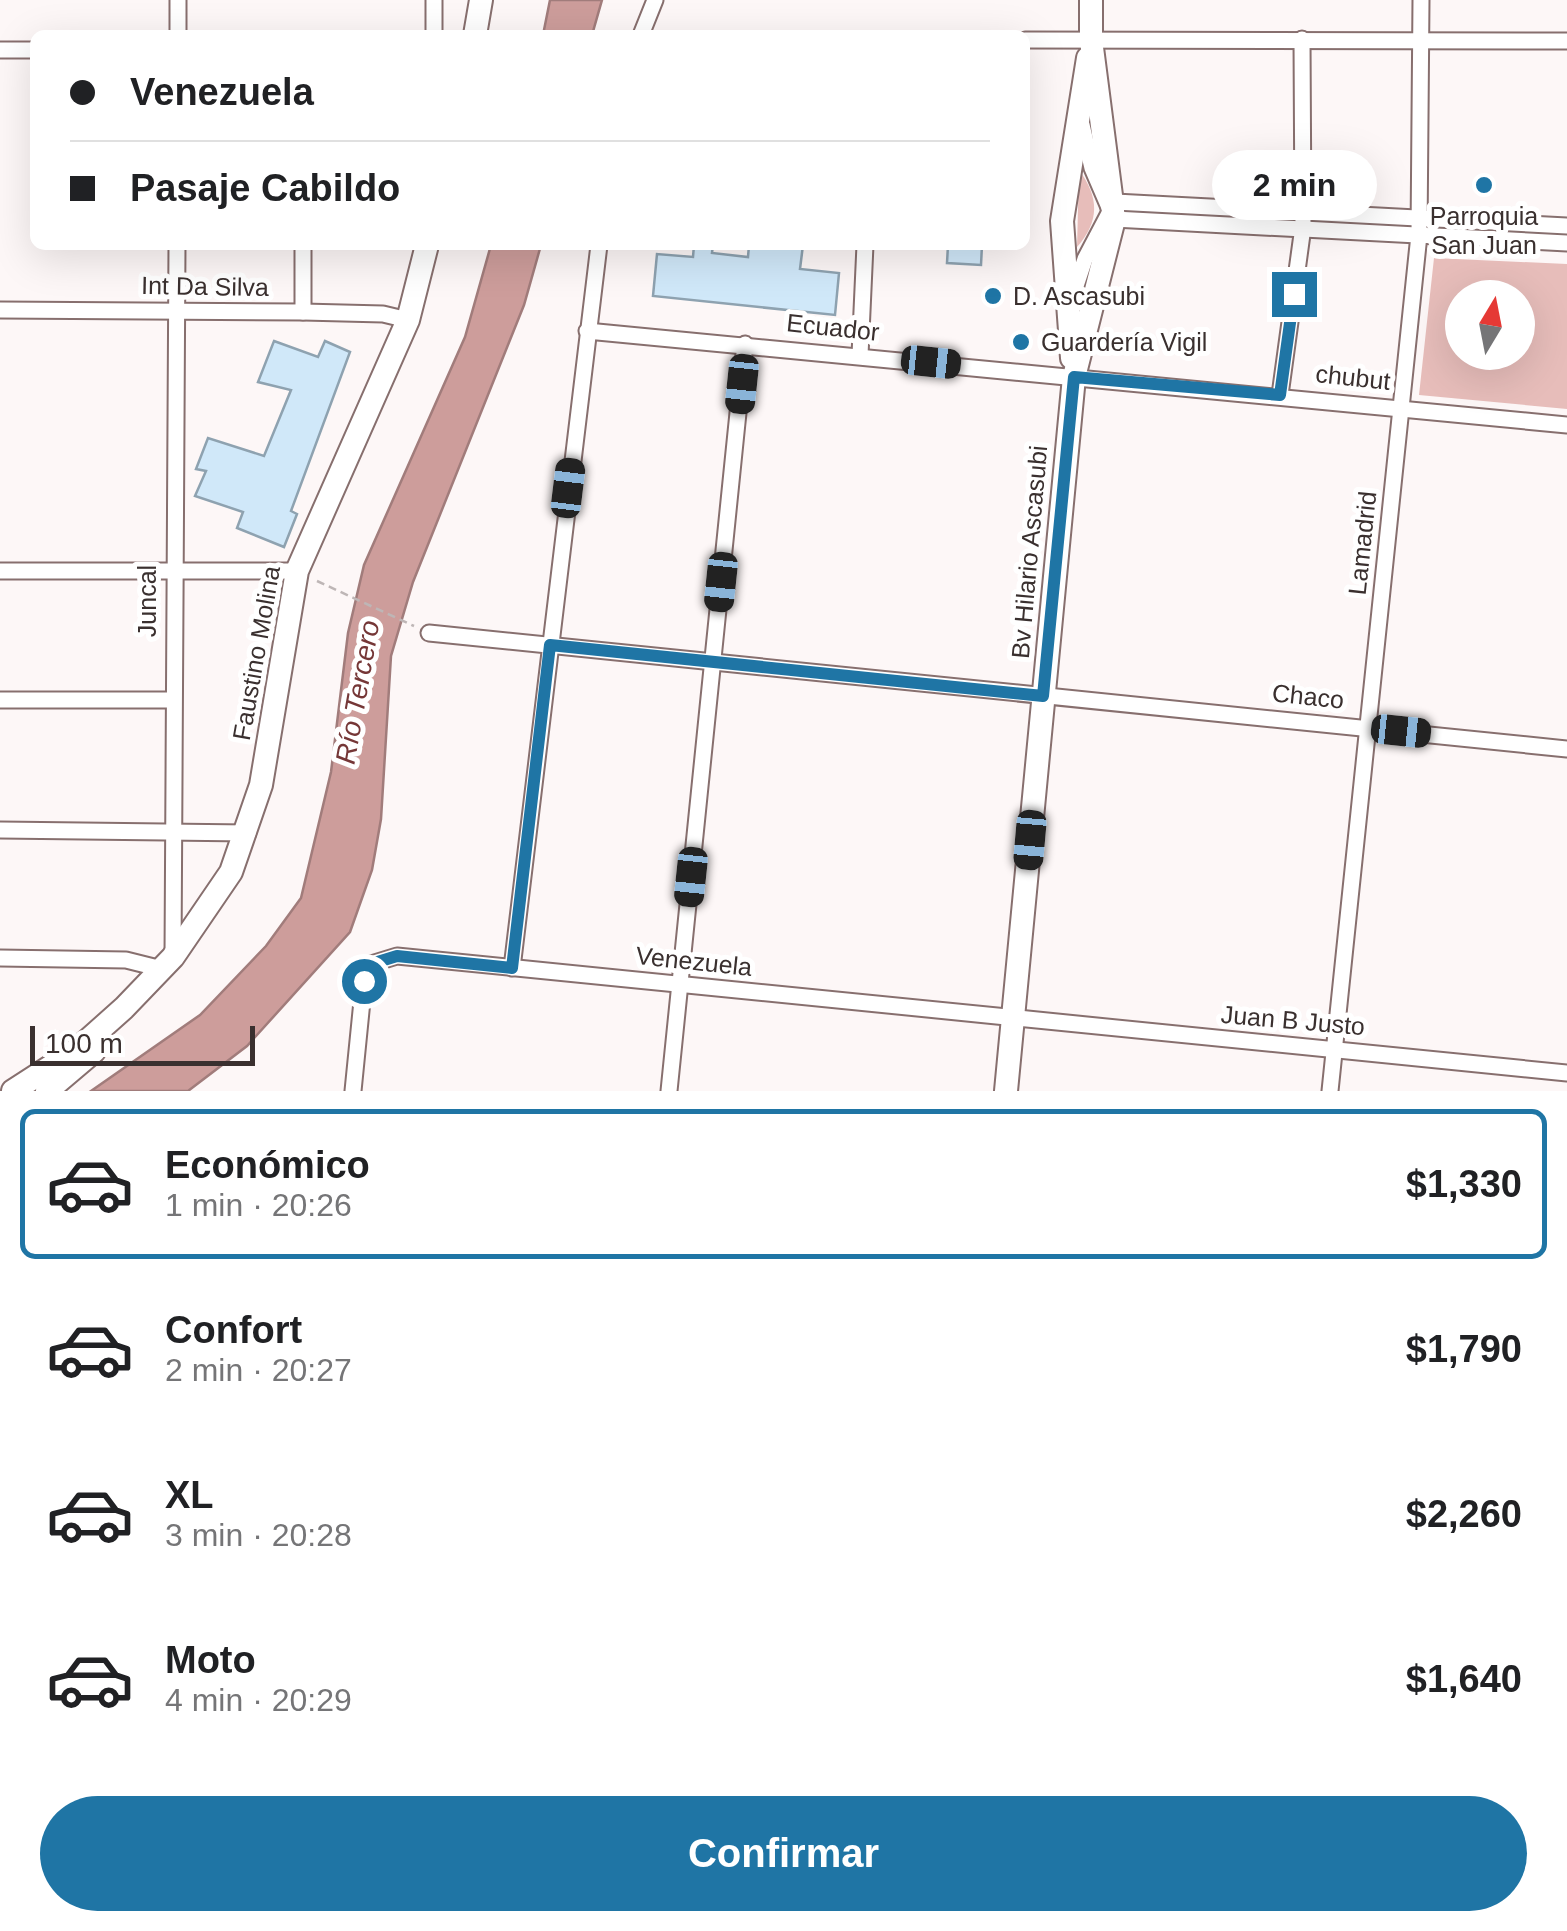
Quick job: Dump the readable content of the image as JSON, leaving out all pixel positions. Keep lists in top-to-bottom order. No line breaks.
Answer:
{"streets":{"main road":["Bv Hilario Ascasubi","Faustino Molina"],"street":["Int Da Silva","Ecuador","chubut","Lamadrid","Juncal","Chaco","Venezuela","Juan B Justo"]},"crossings":[["Int Da Silva","Juncal"],["Int Da Silva","Faustino Molina"],["Ecuador","chubut"],["Ecuador","Bv Hilario Ascasubi"],["chubut","Lamadrid"],["chubut","Bv Hilario Ascasubi"],["Lamadrid","Chaco"],["Lamadrid","Juan B Justo"],["Bv Hilario Ascasubi","Chaco"],["Bv Hilario Ascasubi","Venezuela"],["Bv Hilario Ascasubi","Juan B Justo"],["Juncal","Faustino Molina"],["Venezuela","Juan B Justo"]],"water":["Río Tercero"],"places":["Parroquia San Juan","D. Ascasubi","Guardería Vigil"],"scale_bar":"100 m","north":"top","page":{"banner":["Venezuela","Pasaje Cabildo"],"bubble":"2 min","scale":"100 m","list":[{"name":"Económico","note":"1 min · 20:26","value":"$1,330"},{"name":"Confort","note":"2 min · 20:27","value":"$1,790"},{"name":"XL","note":"3 min · 20:28","value":"$2,260"},{"name":"Moto","note":"4 min · 20:29","value":"$1,640"}],"buttons":"Confirmar"}}
